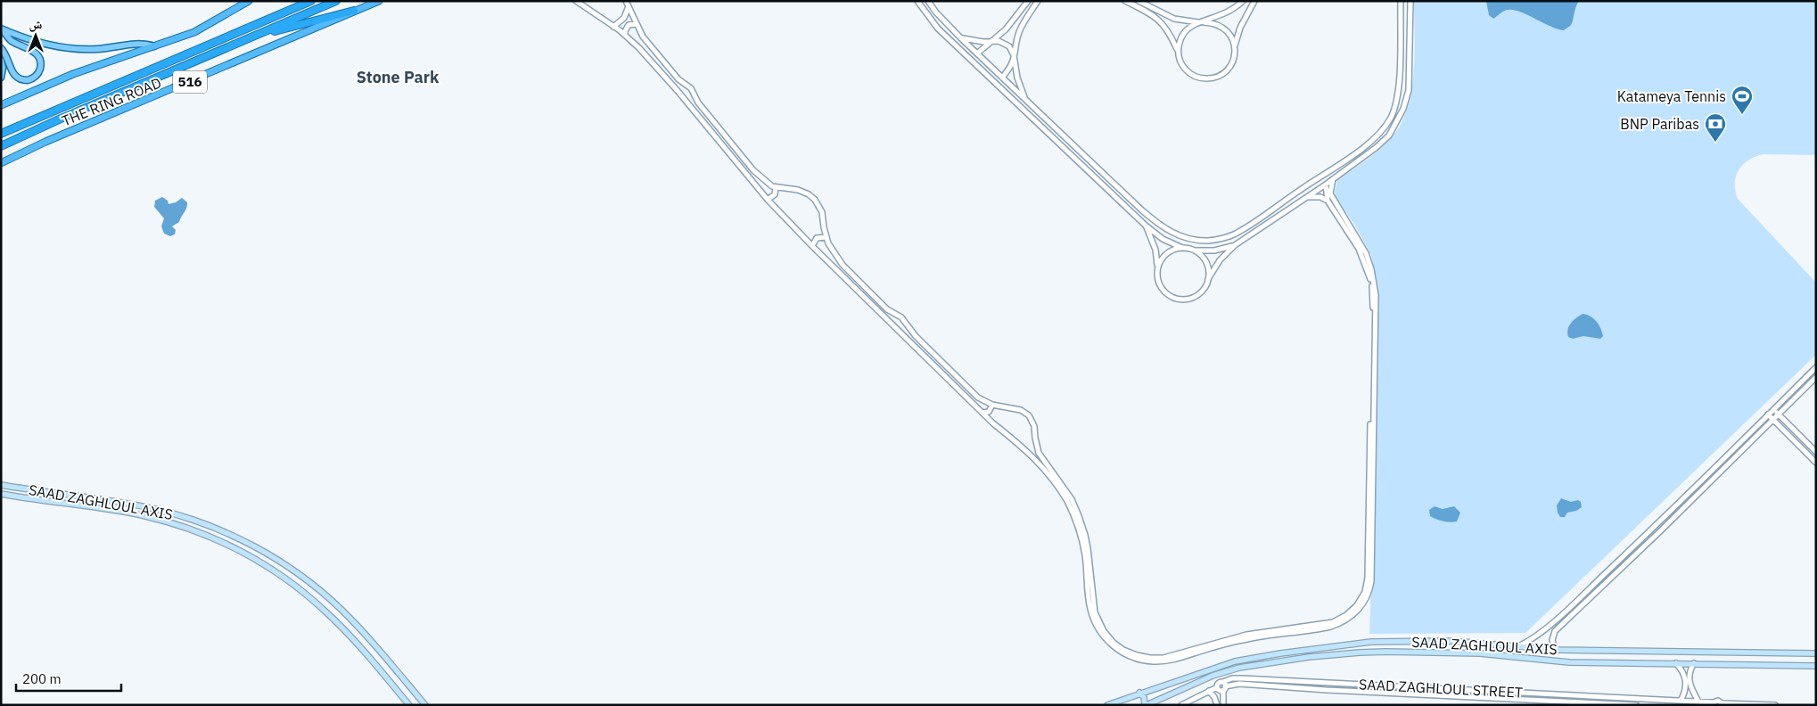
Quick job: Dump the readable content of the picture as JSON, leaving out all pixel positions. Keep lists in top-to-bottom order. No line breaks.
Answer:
{"streets":{"highway":["516","THE RING ROAD"],"main road":["SAAD ZAGHLOUL AXIS"],"street":["SAAD ZAGHLOUL STREET"]},"crossings":[["516","THE RING ROAD"]],"districts":["Stone Park"],"places":{"sports":["Katameya Tennis"],"bank":["BNP Paribas"]},"scale_bar":"200 m","north":"top"}
